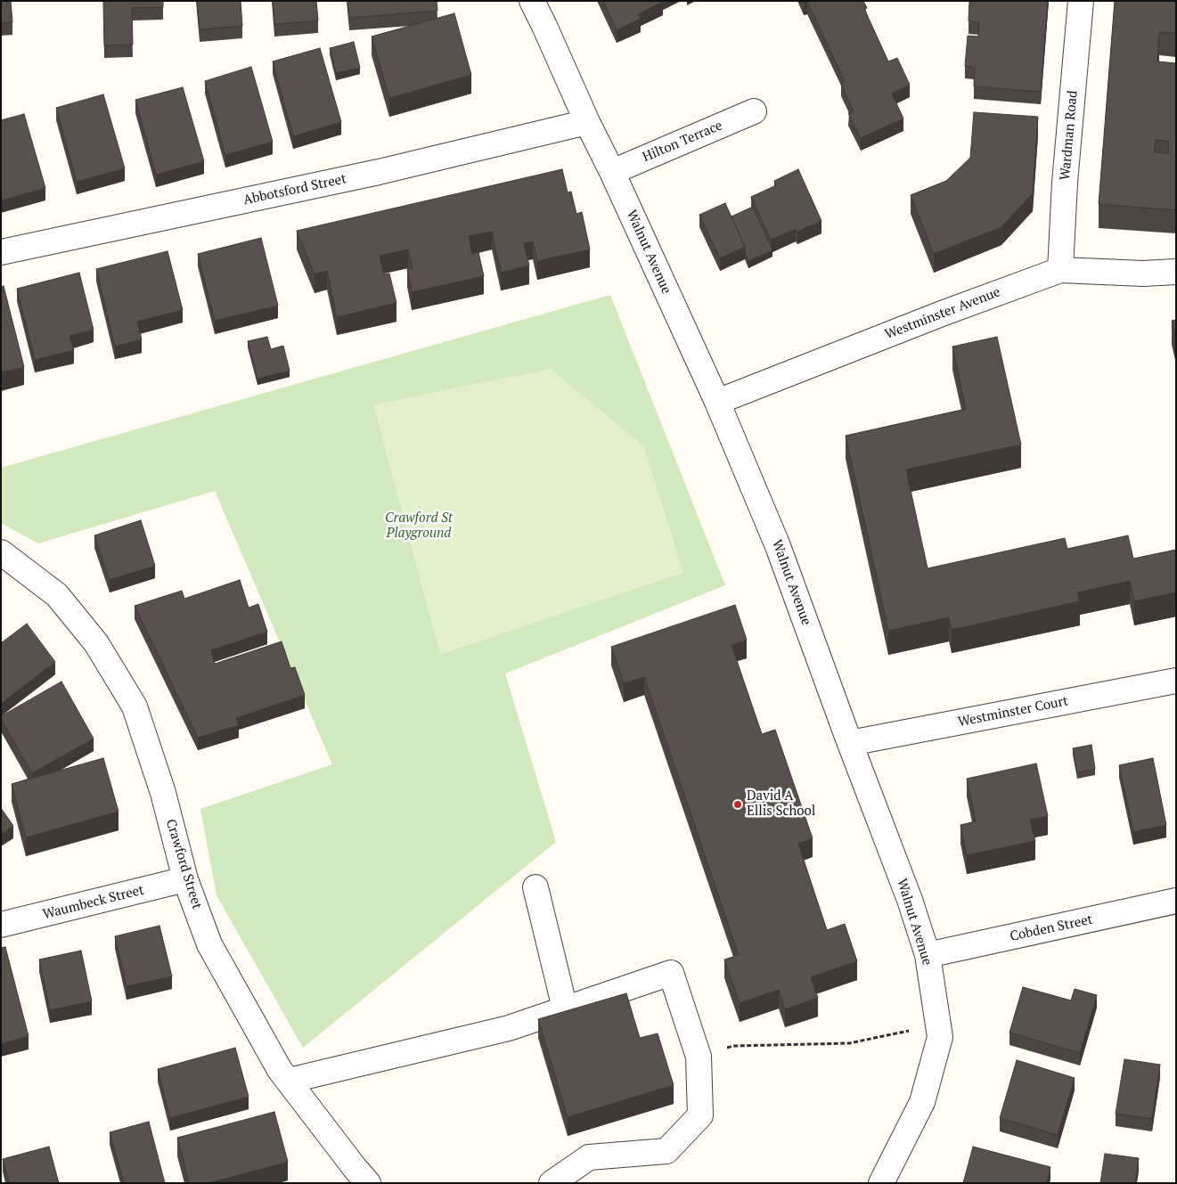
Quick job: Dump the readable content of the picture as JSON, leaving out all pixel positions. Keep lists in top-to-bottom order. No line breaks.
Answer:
{"streets":{"street":["Wardman Road","Hilton Terrace","Abbotsford Street","Walnut Avenue","Westminster Avenue","Westminster Court","Crawford Street","Waumbeck Street","Cobden Street"]},"crossings":[["Wardman Road","Westminster Avenue"],["Hilton Terrace","Walnut Avenue"],["Abbotsford Street","Walnut Avenue"],["Walnut Avenue","Westminster Avenue"],["Walnut Avenue","Westminster Court"],["Walnut Avenue","Cobden Street"],["Crawford Street","Waumbeck Street"]],"parks":["Crawford St Playground"],"places":["David A Ellis School"]}
